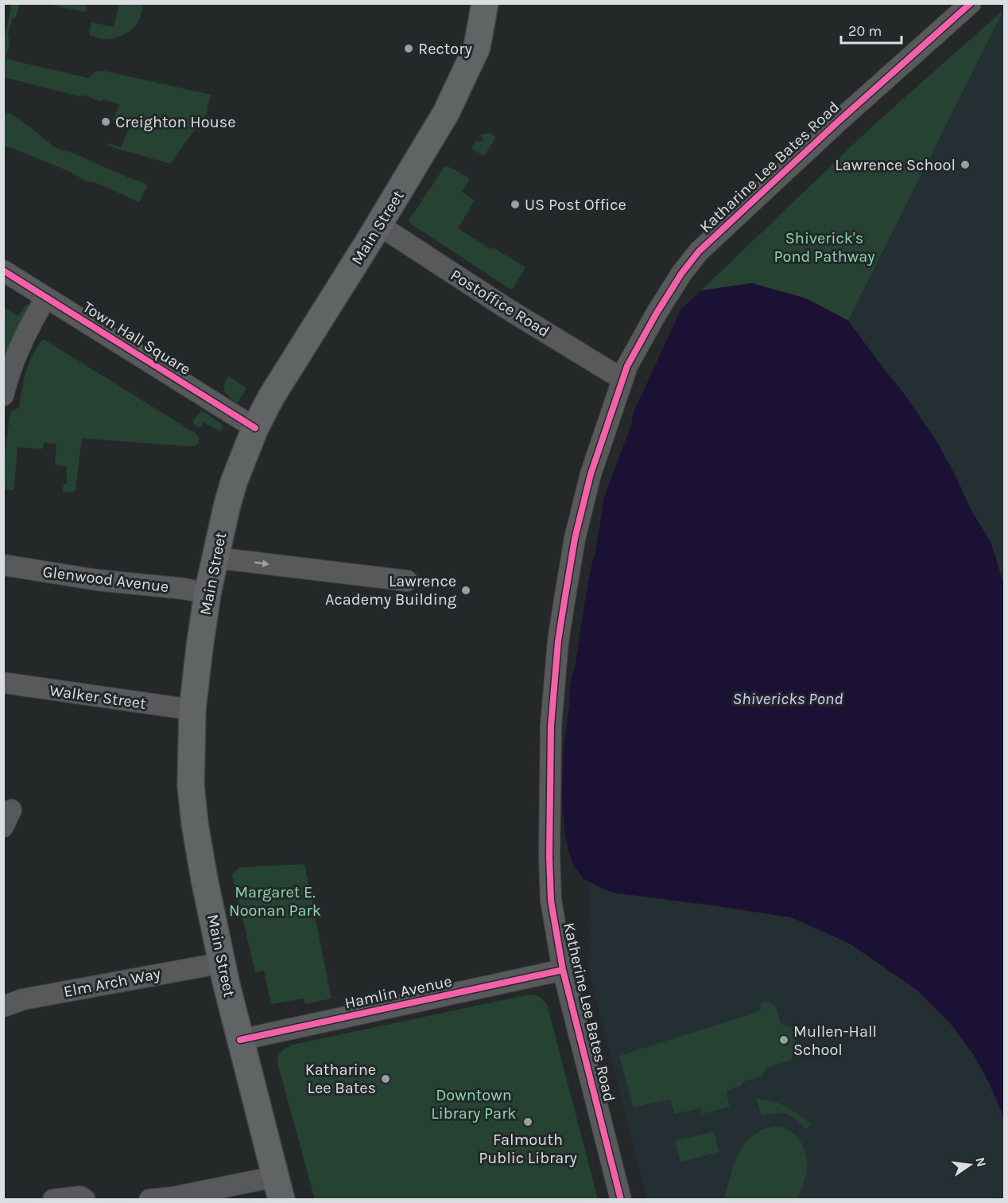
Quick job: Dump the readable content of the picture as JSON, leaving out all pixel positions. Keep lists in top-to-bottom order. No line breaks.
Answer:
{"streets":{"main road":["Main Street"],"street":["Katharine Lee Bates Road","Postoffice Road","Town Hall Square","Glenwood Avenue","Walker Street","Elm Arch Way","Hamlin Avenue","Katherine Lee Bates Road"]},"crossings":[["Katharine Lee Bates Road","Postoffice Road"],["Katharine Lee Bates Road","Katherine Lee Bates Road"],["Main Street","Postoffice Road"],["Main Street","Town Hall Square"],["Main Street","Glenwood Avenue"],["Main Street","Walker Street"],["Main Street","Elm Arch Way"],["Main Street","Hamlin Avenue"],["Postoffice Road","Katherine Lee Bates Road"],["Hamlin Avenue","Katherine Lee Bates Road"]],"water":["Shivericks Pond"],"parks":["Shiverick's Pond Pathway","Margaret E. Noonan Park","Downtown Library Park"],"places":["Rectory","Creighton House","Lawrence School","US Post Office","Lawrence Academy Building","Mullen-Hall School","Katharine Lee Bates","Falmouth Public Library"],"scale_bar":"20 m","north":"right"}
